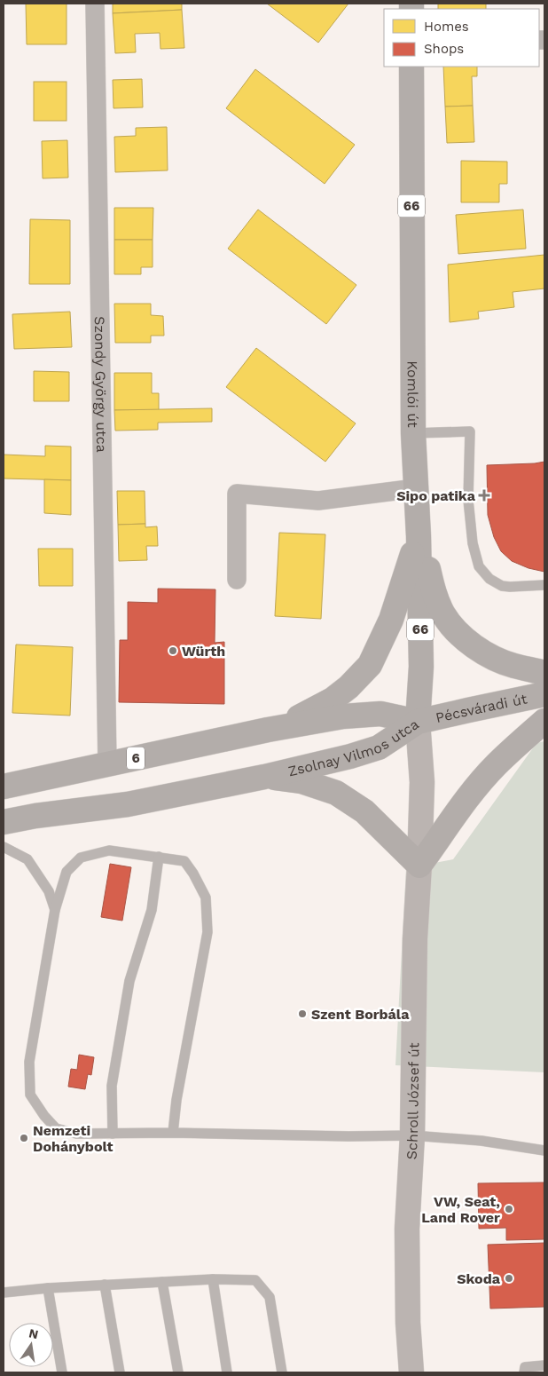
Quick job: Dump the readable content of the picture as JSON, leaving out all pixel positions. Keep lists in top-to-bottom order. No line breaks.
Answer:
{"streets":{"main road":["66","Komlói út","Pécsváradi út","Zsolnay Vilmos utca","6","Schroll József út"],"street":["Szondy György utca"]},"crossings":[["Szondy György utca","Zsolnay Vilmos utca"],["Komlói út","Pécsváradi út"],["Komlói út","Zsolnay Vilmos utca"],["Komlói út","Schroll József út"],["Pécsváradi út","Zsolnay Vilmos utca"],["Pécsváradi út","Schroll József út"],["Zsolnay Vilmos utca","Schroll József út"]],"places":{"health":["Sipo patika"],"other":["Würth","Szent Borbála","Nemzeti Dohánybolt","VW, Seat, Land Rover","Skoda"]},"legend":["Homes","Shops"],"north":"top"}
